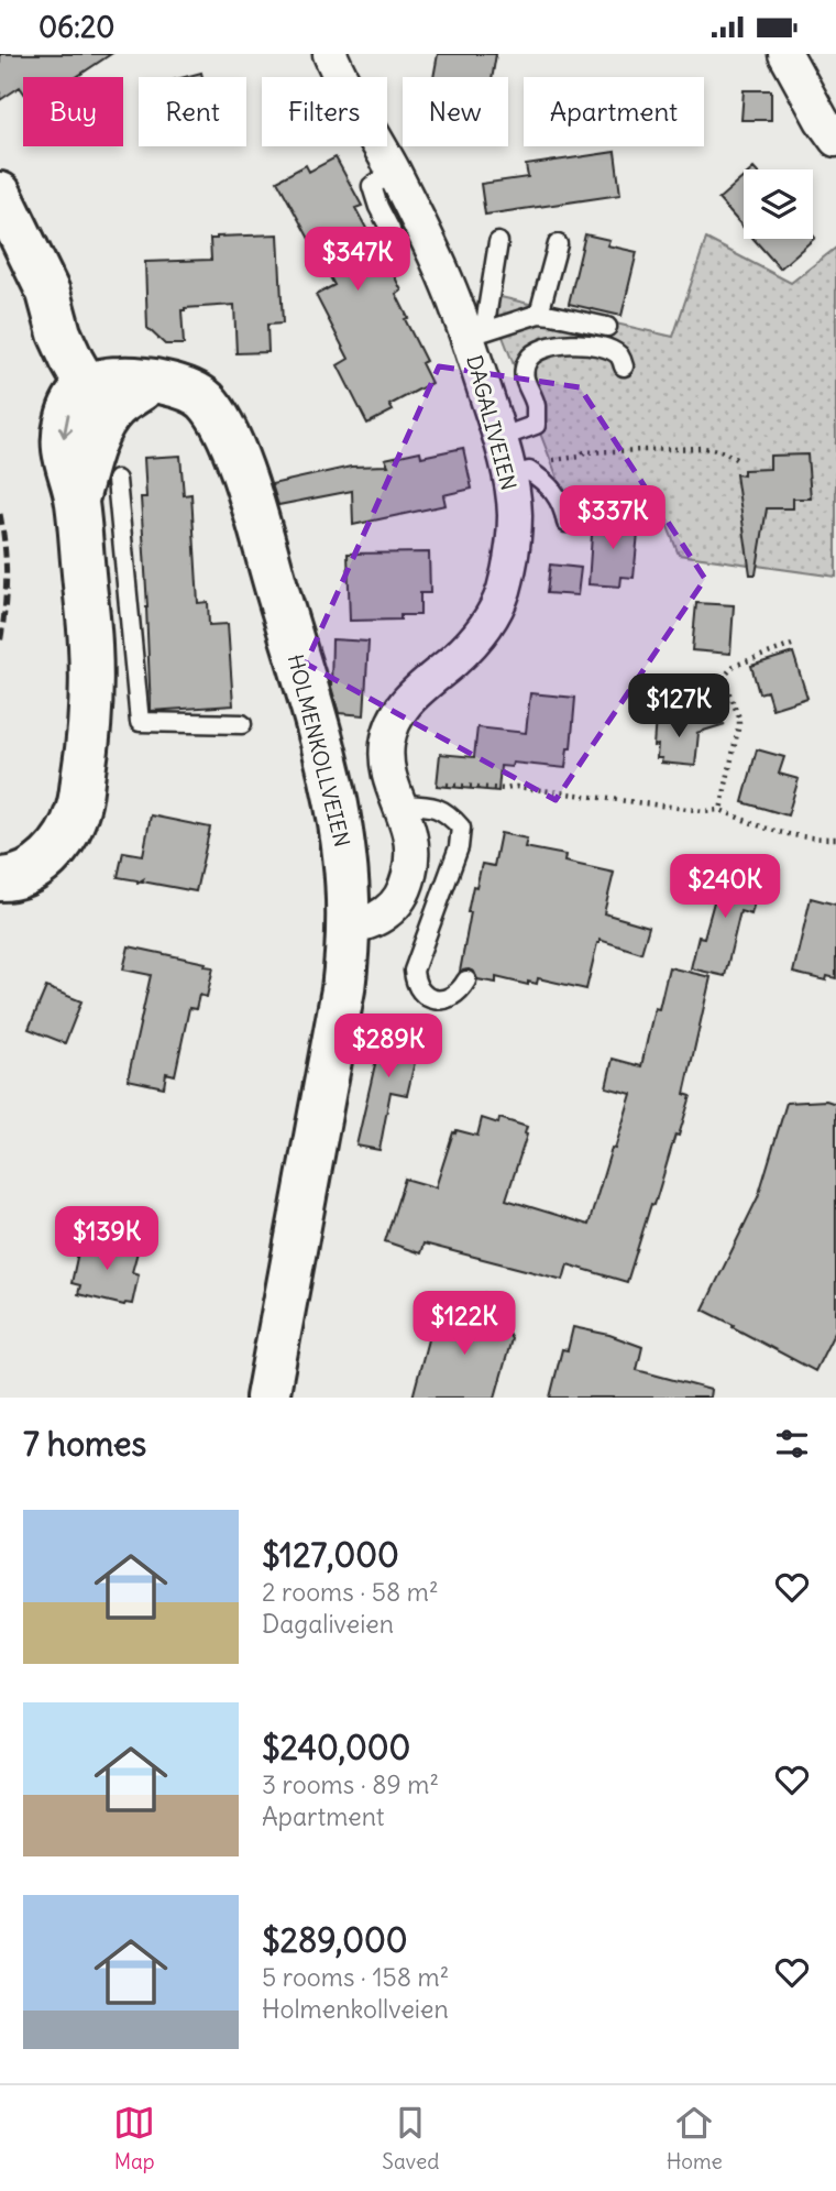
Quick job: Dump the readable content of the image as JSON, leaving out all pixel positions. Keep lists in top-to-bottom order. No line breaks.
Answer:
{"streets":{"main road":["HOLMENKOLLVEIEN"],"street":["DAGALIVEIEN"]},"crossings":[["DAGALIVEIEN","HOLMENKOLLVEIEN"]],"page":{"status":"06:20","chip":["Buy","Rent","Filters","New","Apartment"],"price":["$347K","$337K","$127K","$240K","$289K","$139K","$122K"],"heading":"7 homes","list":[{"name":"$127,000","note":"2 rooms · 58 m² · Dagaliveien"},{"name":"$240,000","note":"3 rooms · 89 m² · Apartment"},{"name":"$289,000","note":"5 rooms · 158 m² · Holmenkollveien"}],"tabs":["Map","Saved","Home"]}}
